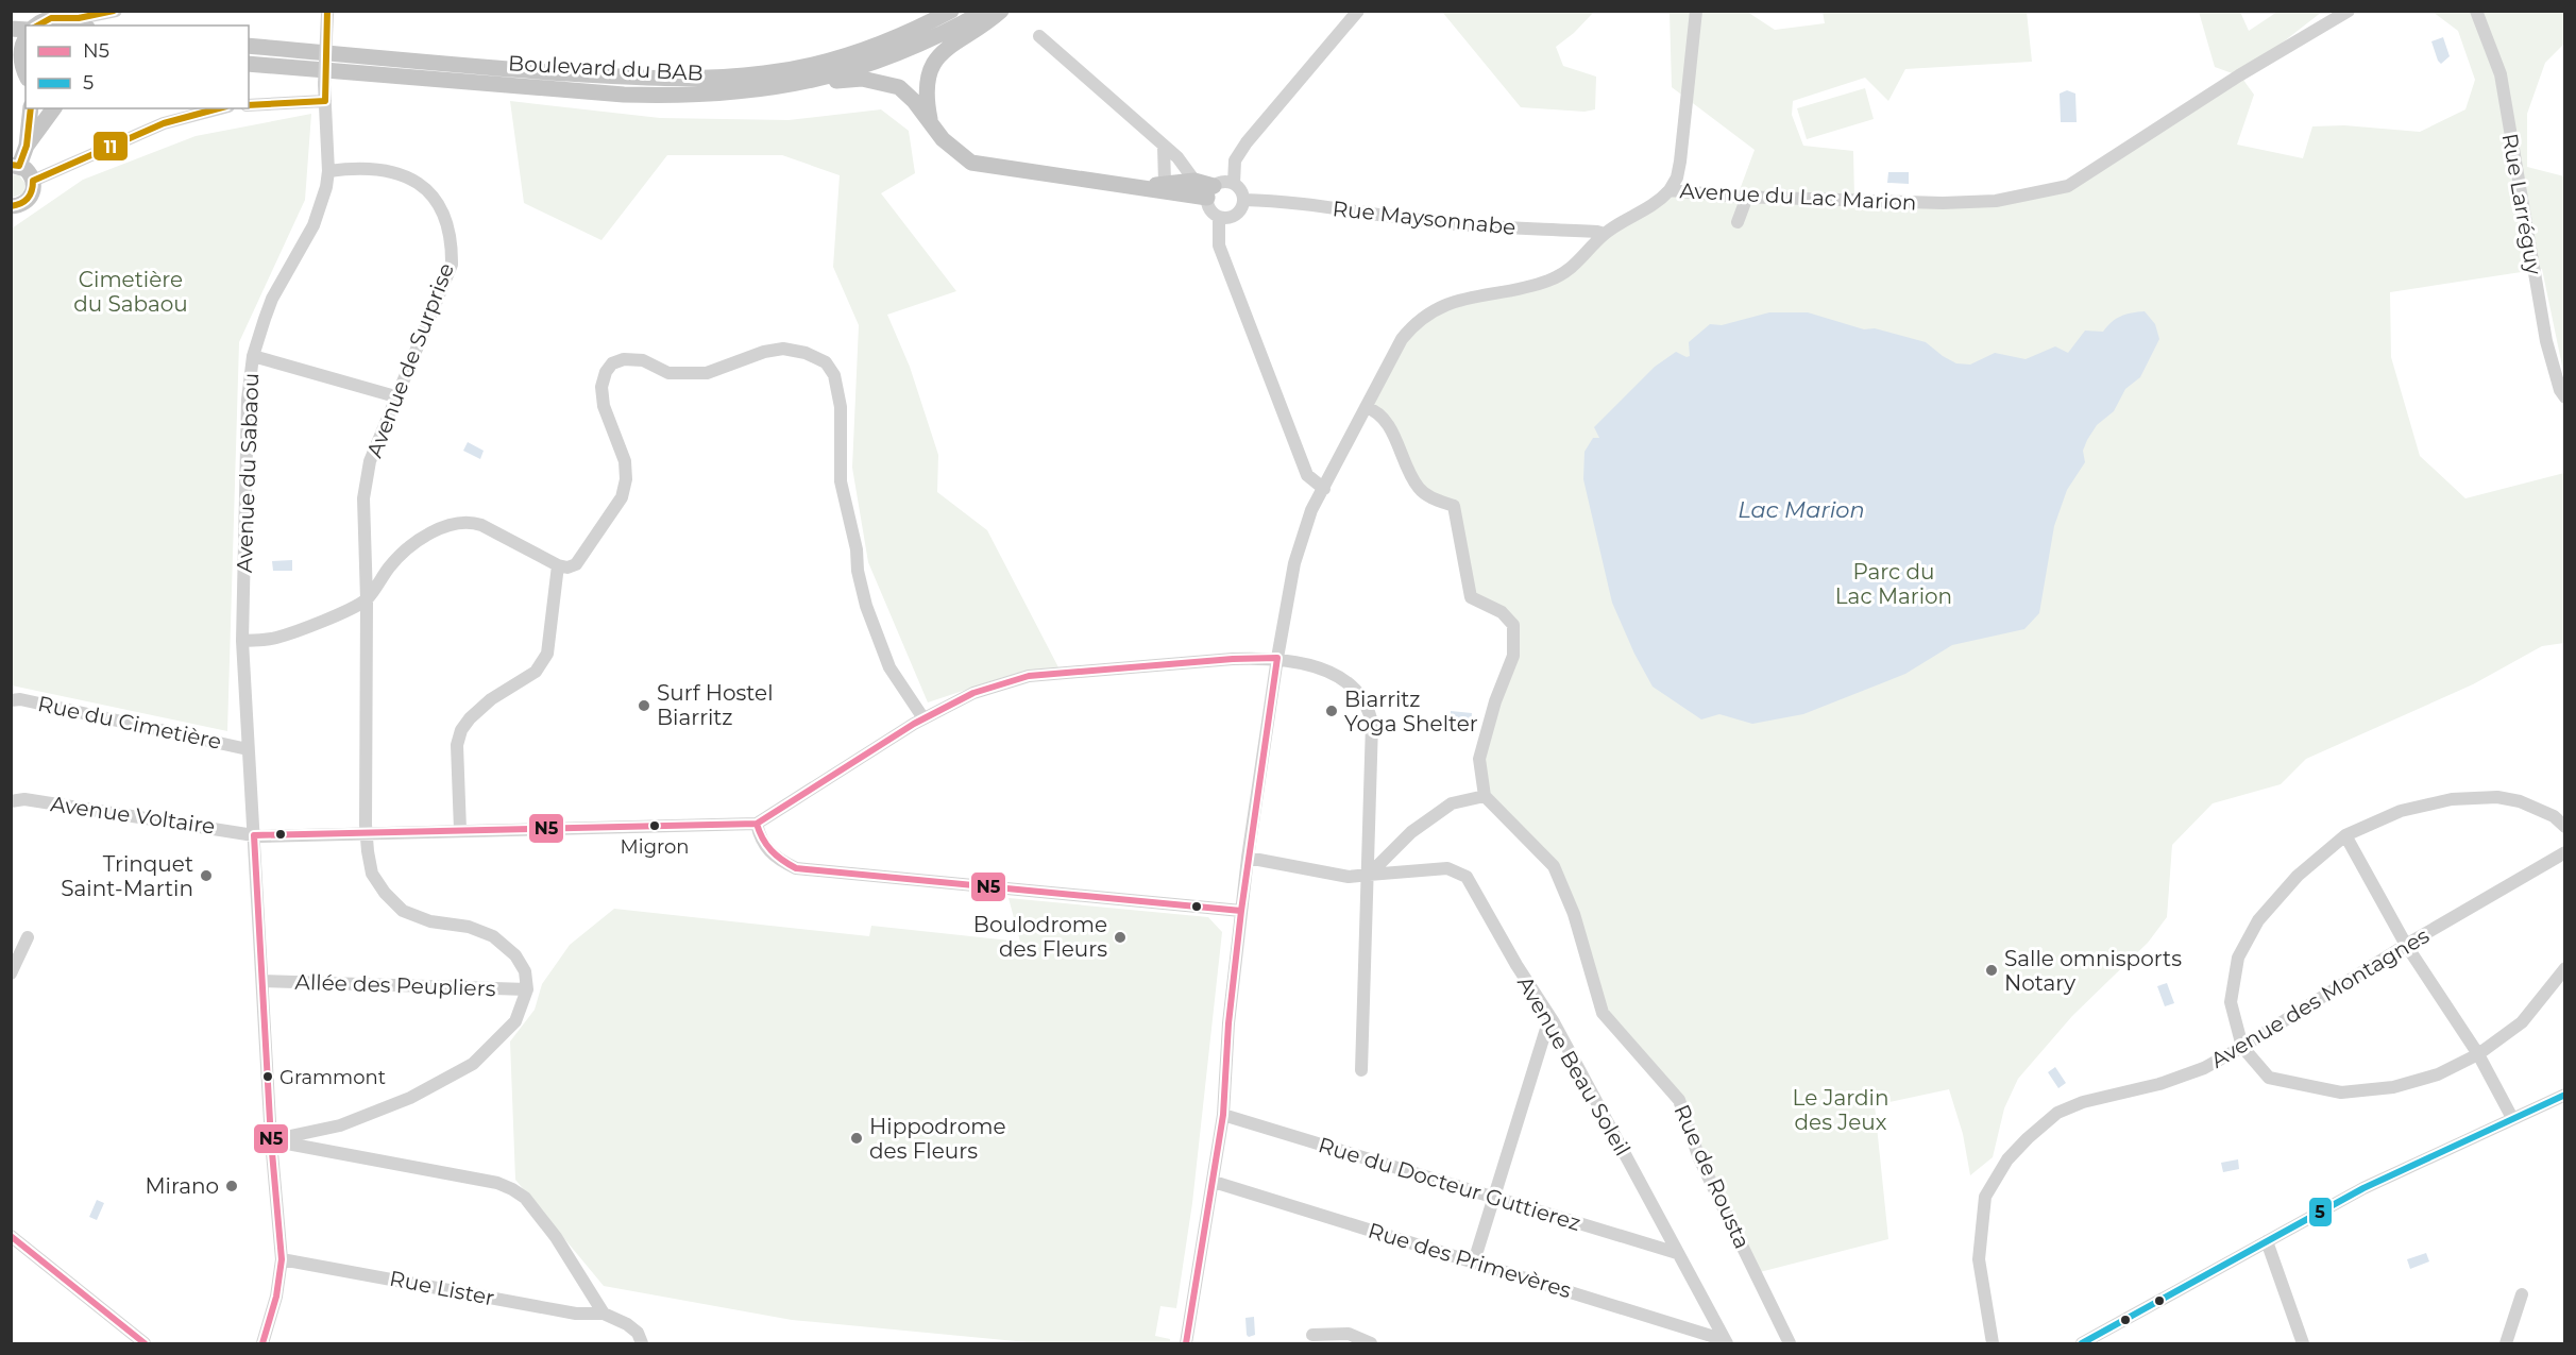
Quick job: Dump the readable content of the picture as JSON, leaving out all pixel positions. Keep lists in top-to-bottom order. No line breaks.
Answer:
{"streets":{"main road":["Boulevard du BAB"],"street":["Avenue du Lac Marion","Rue Larréguy","Rue Maysonnabe","Avenue de Surprise","Avenue du Sabaou","Rue du Cimetière","Avenue Voltaire","Allée des Peupliers","Avenue des Montagnes","Avenue Beau Soleil","Rue de Rousta","Rue du Docteur Guttierez","Rue des Primevères","Rue Lister"]},"crossings":[["Avenue du Lac Marion","Rue Maysonnabe"],["Avenue du Lac Marion","Avenue Beau Soleil"],["Avenue du Lac Marion","Rue du Docteur Guttierez"],["Avenue du Lac Marion","Rue des Primevères"],["Avenue de Surprise","Avenue du Sabaou"],["Avenue de Surprise","Avenue Voltaire"],["Avenue de Surprise","Allée des Peupliers"],["Avenue du Sabaou","Rue du Cimetière"],["Avenue du Sabaou","Avenue Voltaire"],["Avenue du Sabaou","Allée des Peupliers"],["Avenue du Sabaou","Rue Lister"],["Avenue Beau Soleil","Rue du Docteur Guttierez"],["Avenue Beau Soleil","Rue des Primevères"]],"water":["Lac Marion"],"parks":["Cimetière du Sabaou","Parc du Lac Marion","Le Jardin des Jeux"],"places":["Surf Hostel Biarritz","Biarritz Yoga Shelter","Migron","Trinquet Saint-Martin","Boulodrome des Fleurs","Salle omnisports Notary","Grammont","Hippodrome des Fleurs","Mirano"],"lines":["transit line 11","transit line N5","transit line 5"],"legend":["N5","5"]}
